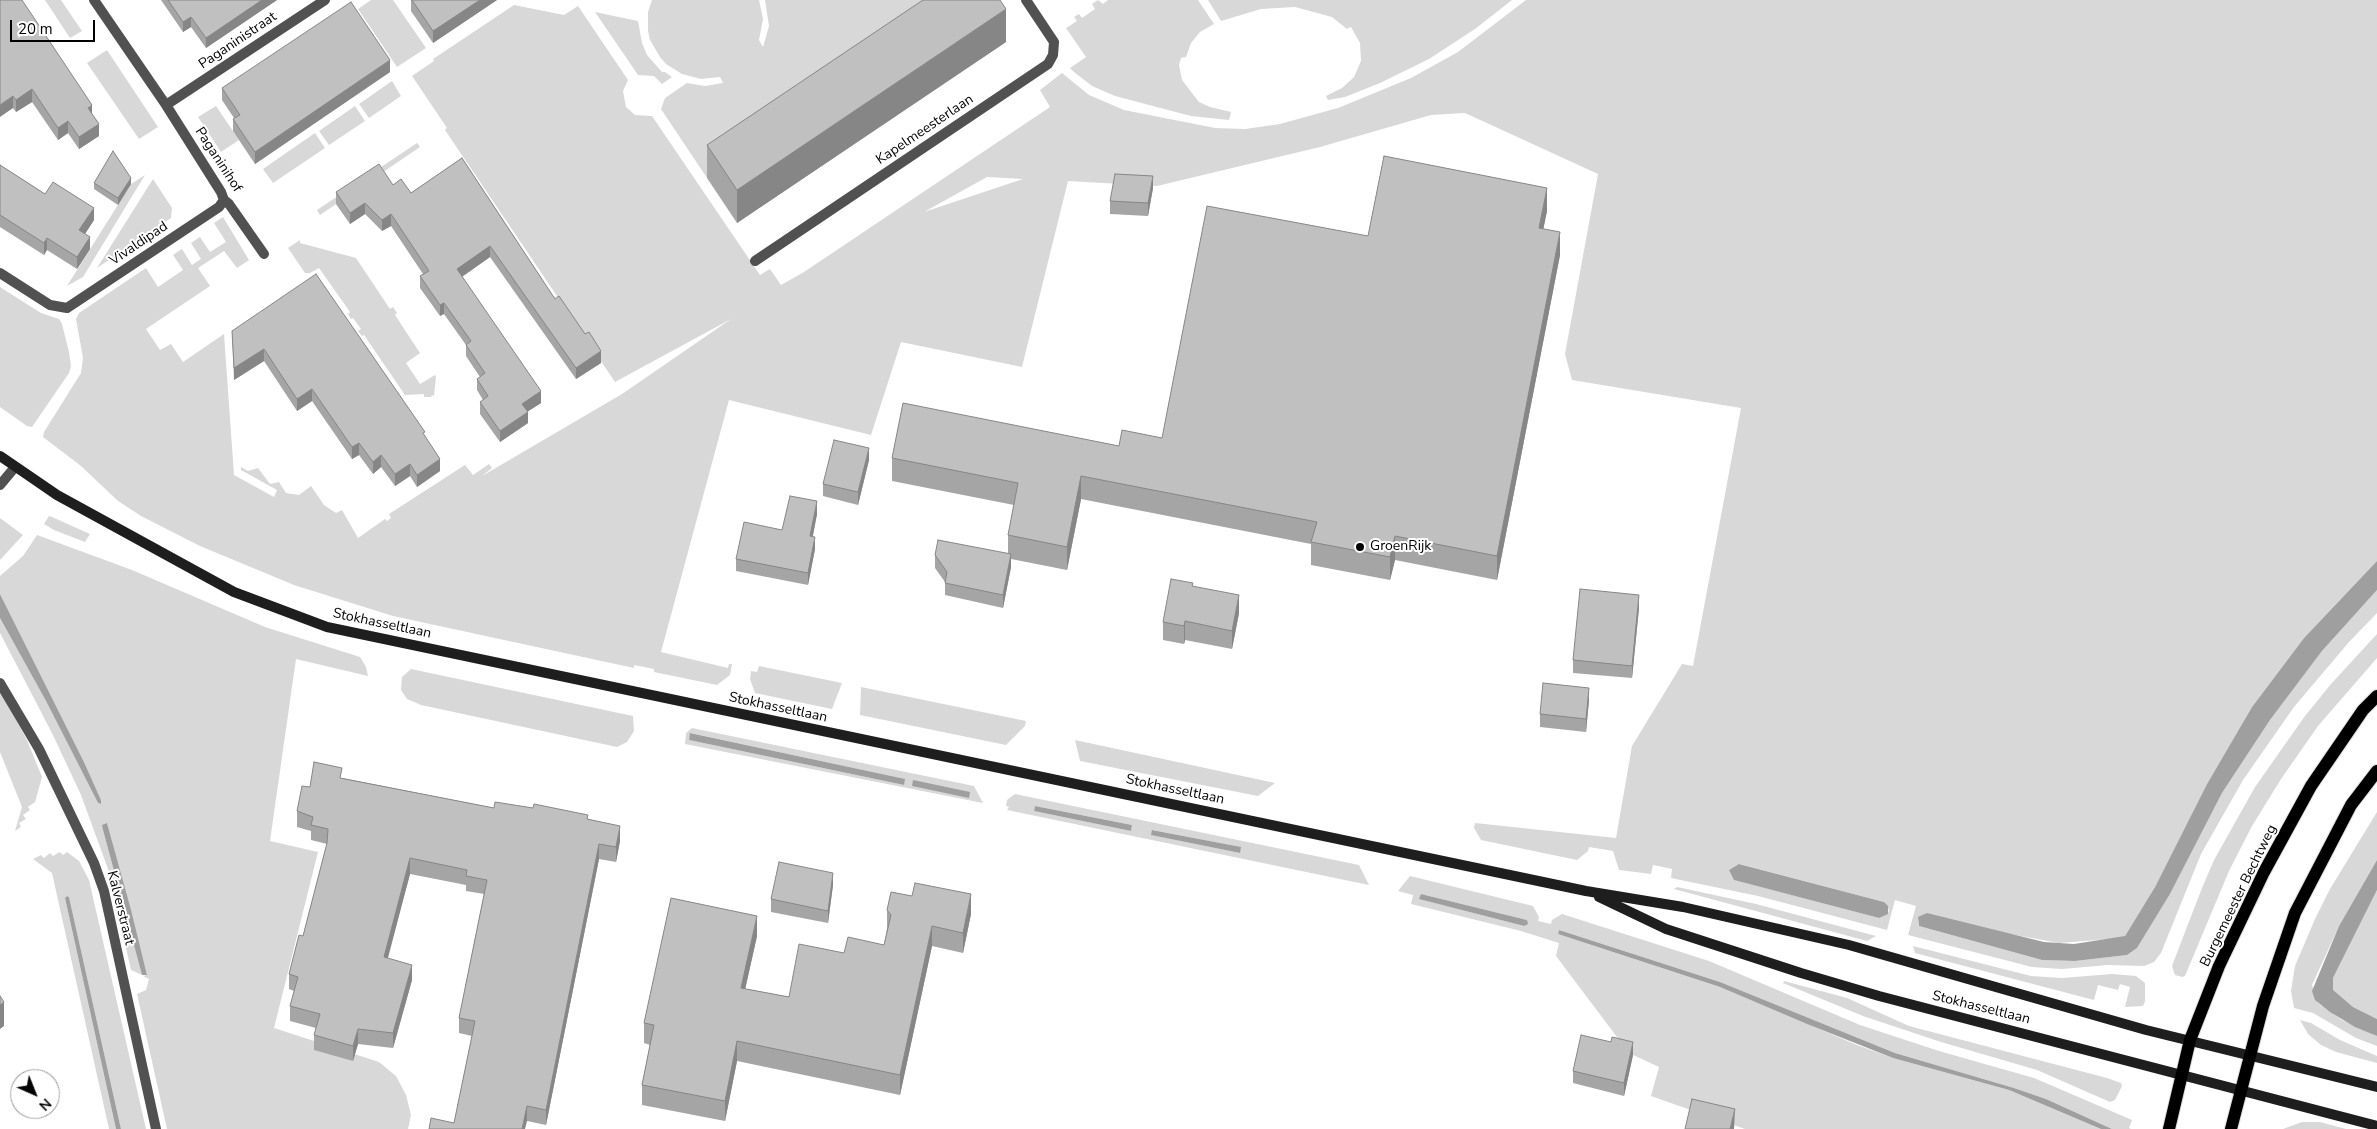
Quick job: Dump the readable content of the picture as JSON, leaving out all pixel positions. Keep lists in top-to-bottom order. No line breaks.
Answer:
{"streets":{"main road":["Burgemeester Bechtweg"],"street":["Paganinistraat","Kapelmeesterlaan","Paganinihof","Vivaldipad","Stokhasseltlaan","Kalverstraat"]},"crossings":[["Paganinistraat","Paganinihof"],["Paganinihof","Vivaldipad"],["Stokhasseltlaan","Burgemeester Bechtweg"]],"places":["GroenRijk"],"scale_bar":"20 m","north":"bottom right"}
